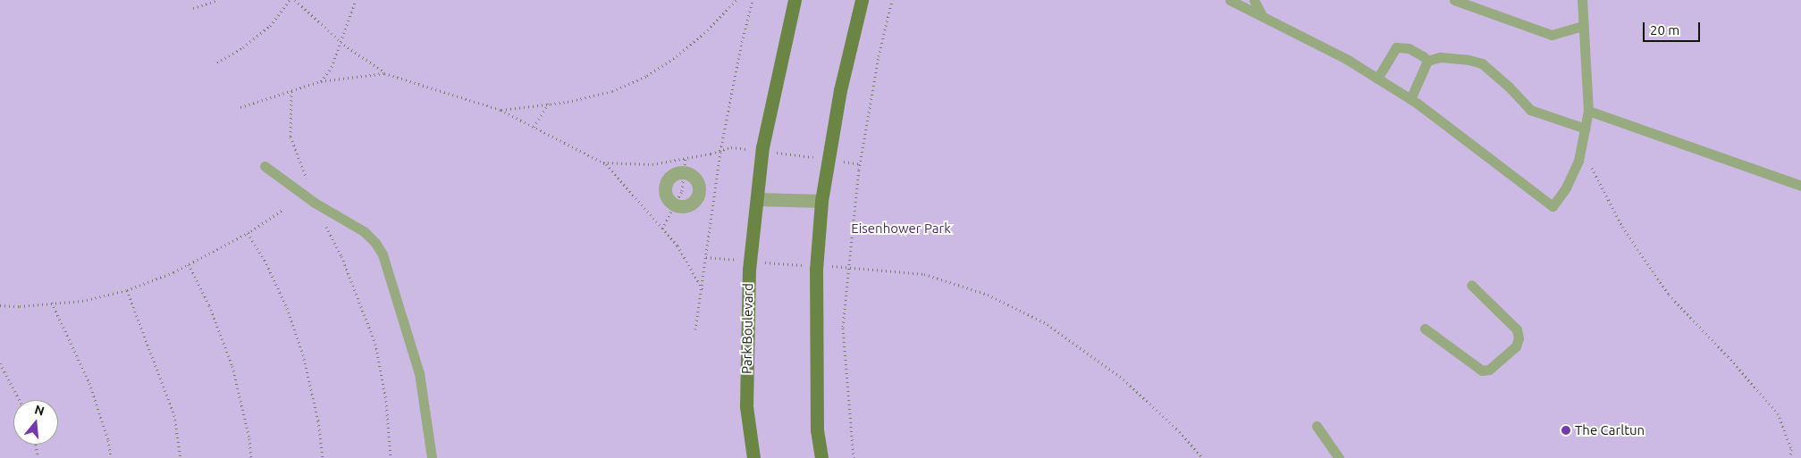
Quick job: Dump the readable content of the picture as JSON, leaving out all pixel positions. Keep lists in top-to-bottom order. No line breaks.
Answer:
{"streets":{"street":["Park Boulevard"]},"parks":["Eisenhower Park"],"places":["The Carltun"],"scale_bar":"20 m","north":"top"}
